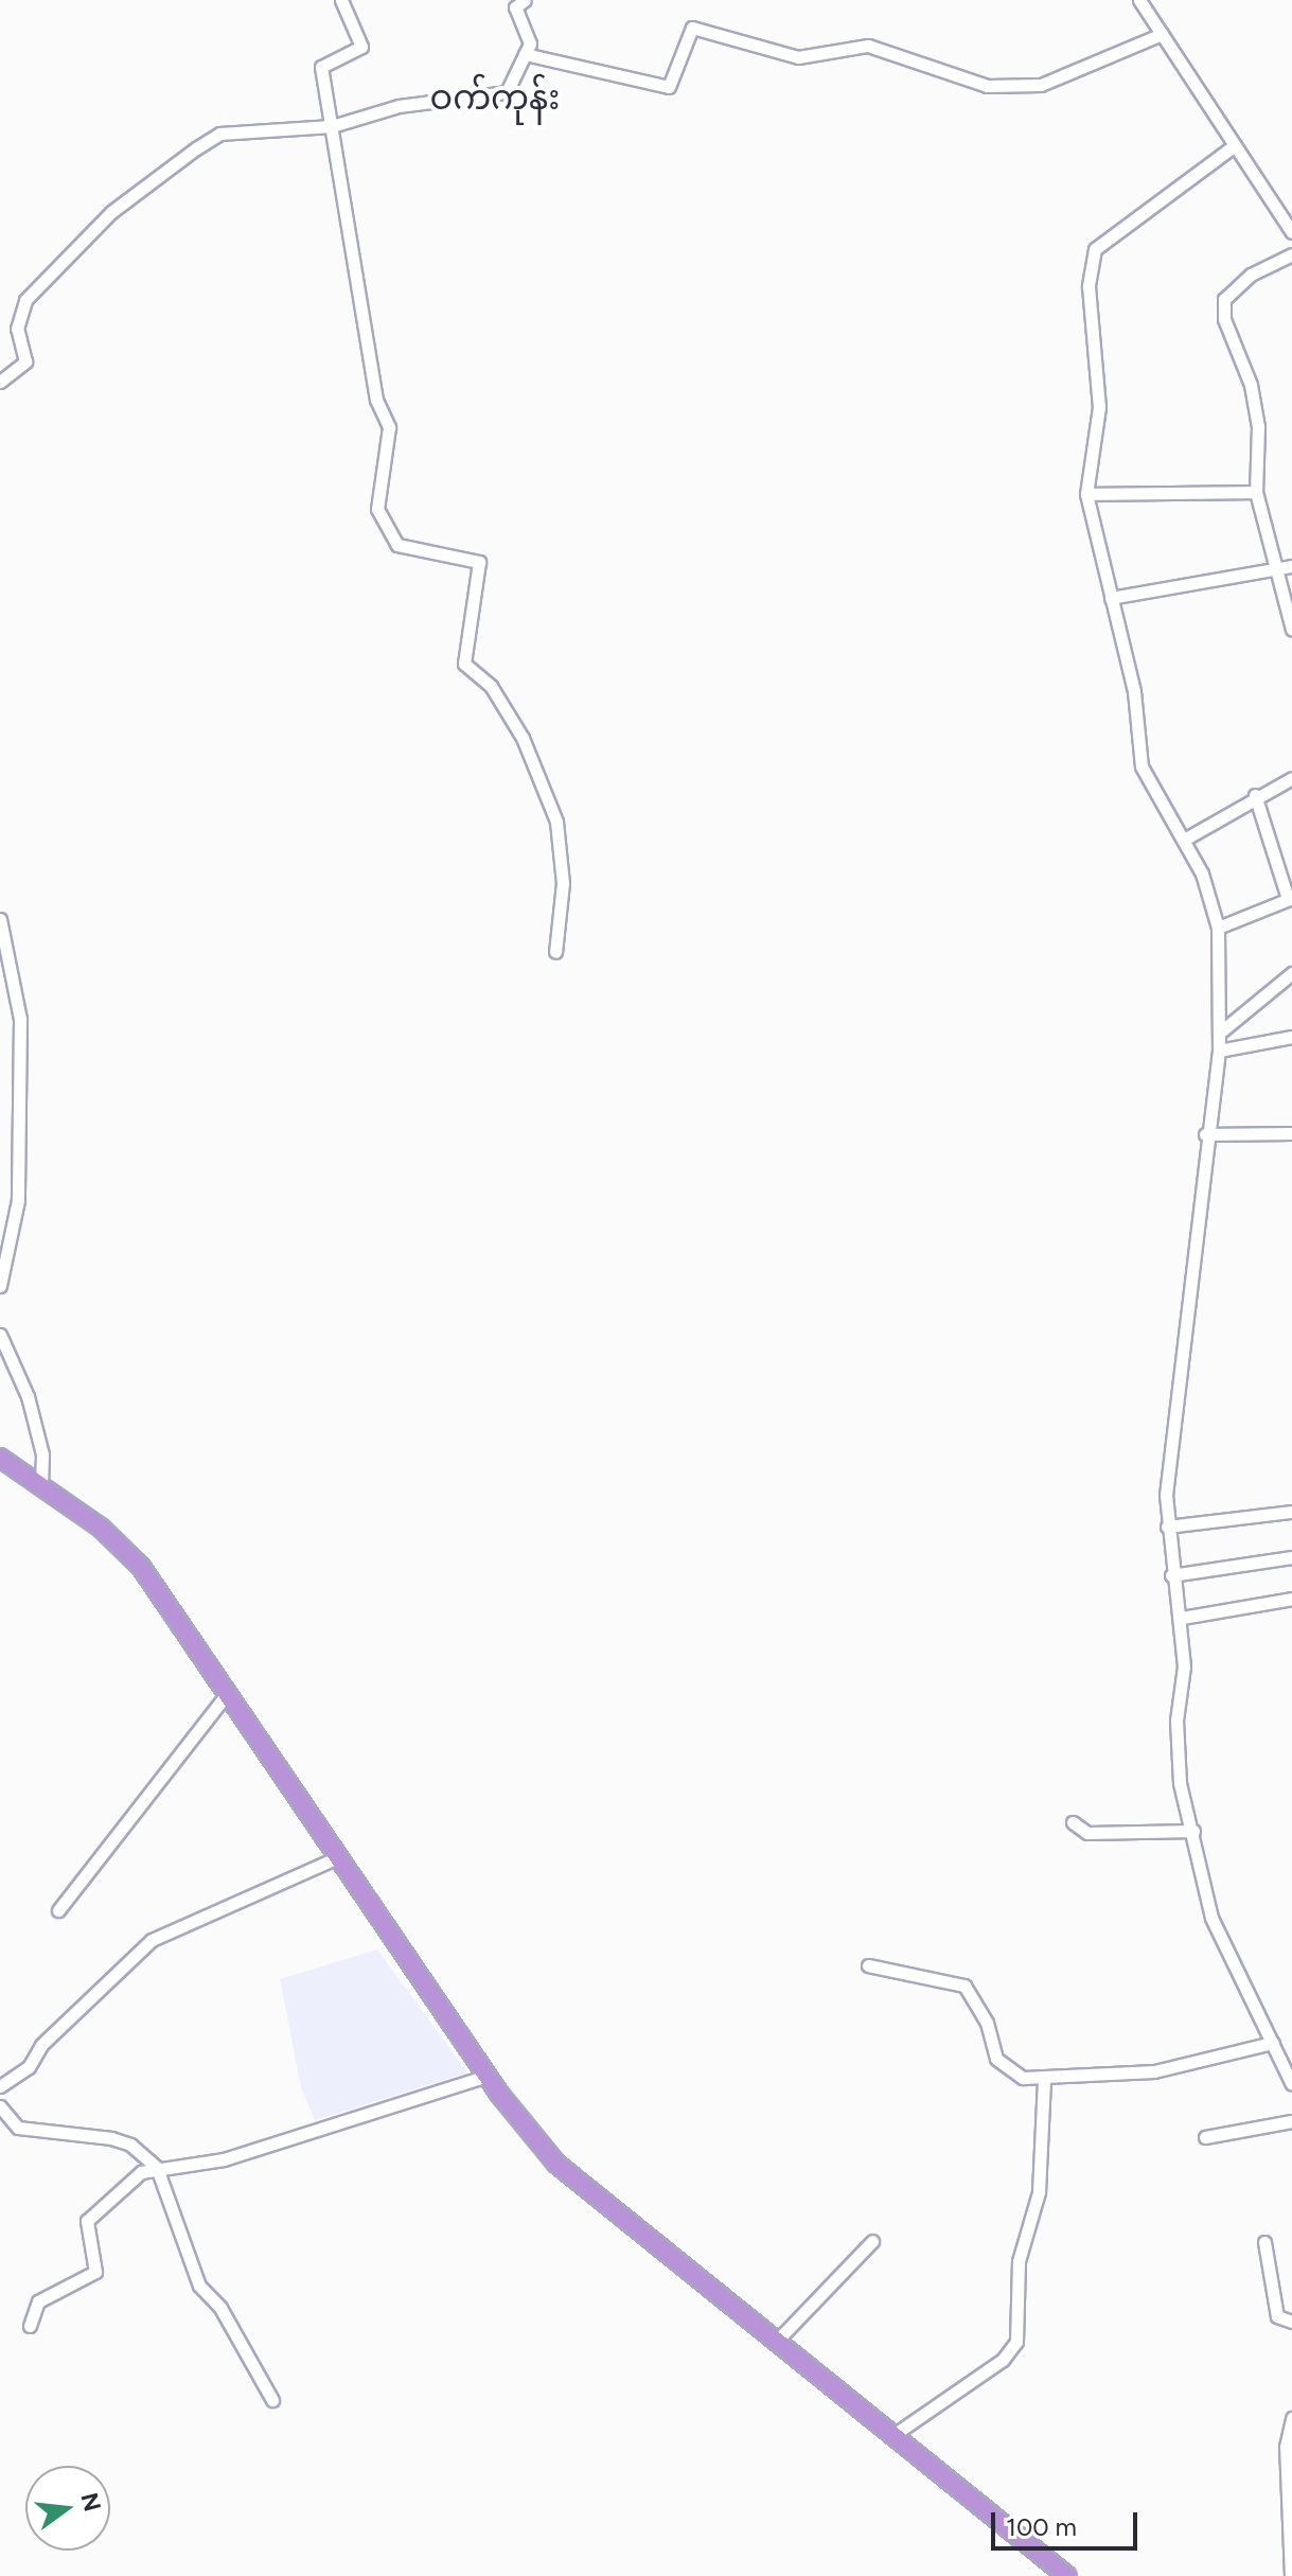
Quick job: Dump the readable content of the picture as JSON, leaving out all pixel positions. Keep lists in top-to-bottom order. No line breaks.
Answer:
{"districts":["ဝက်ကုန်း"],"scale_bar":"100 m","north":"right"}
